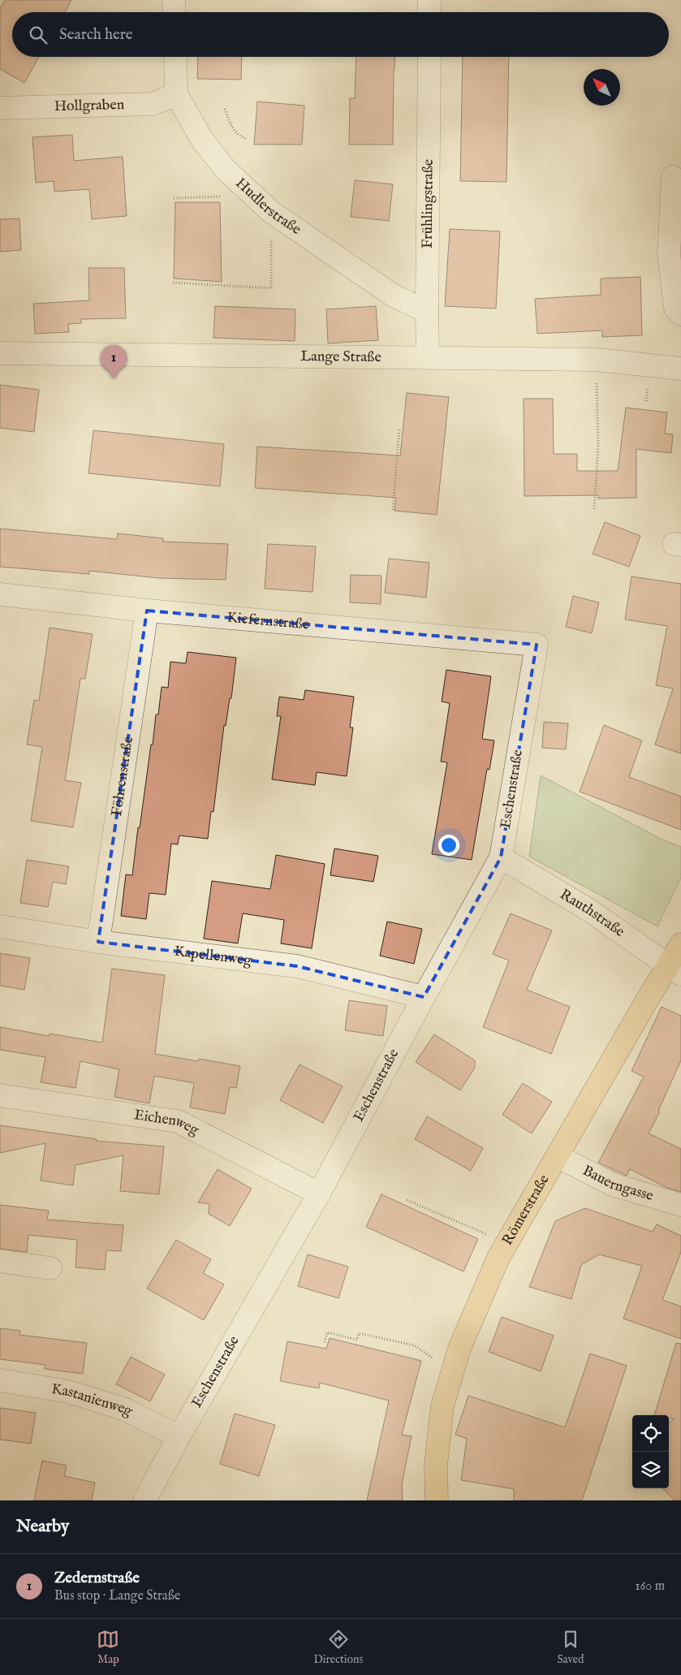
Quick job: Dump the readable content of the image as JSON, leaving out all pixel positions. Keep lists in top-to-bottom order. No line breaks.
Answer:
{"streets":{"main road":["Römerstraße"],"street":["Hollgraben","Frühlingstraße","Hudlerstraße","Lange Straße","Kiefernstraße","Föhrenstraße","Eschenstraße","Rauthstraße","Kapellenweg","Eichenweg","Bauerngasse","Kastanienweg"]},"crossings":[["Hollgraben","Hudlerstraße"],["Frühlingstraße","Hudlerstraße"],["Frühlingstraße","Lange Straße"],["Kiefernstraße","Föhrenstraße"],["Kiefernstraße","Eschenstraße"],["Föhrenstraße","Kapellenweg"],["Eschenstraße","Rauthstraße"],["Eschenstraße","Kapellenweg"],["Eschenstraße","Eichenweg"],["Eschenstraße","Kastanienweg"],["Rauthstraße","Römerstraße"],["Bauerngasse","Römerstraße"]],"north":"top left","page":{"search":"Search here","pins":"1","heading":"Nearby","list":[{"mark":"1","name":"Zedernstraße","note":"Bus stop · Lange Straße","value":"160 m"}],"nav":["Map","Directions","Saved"]}}
